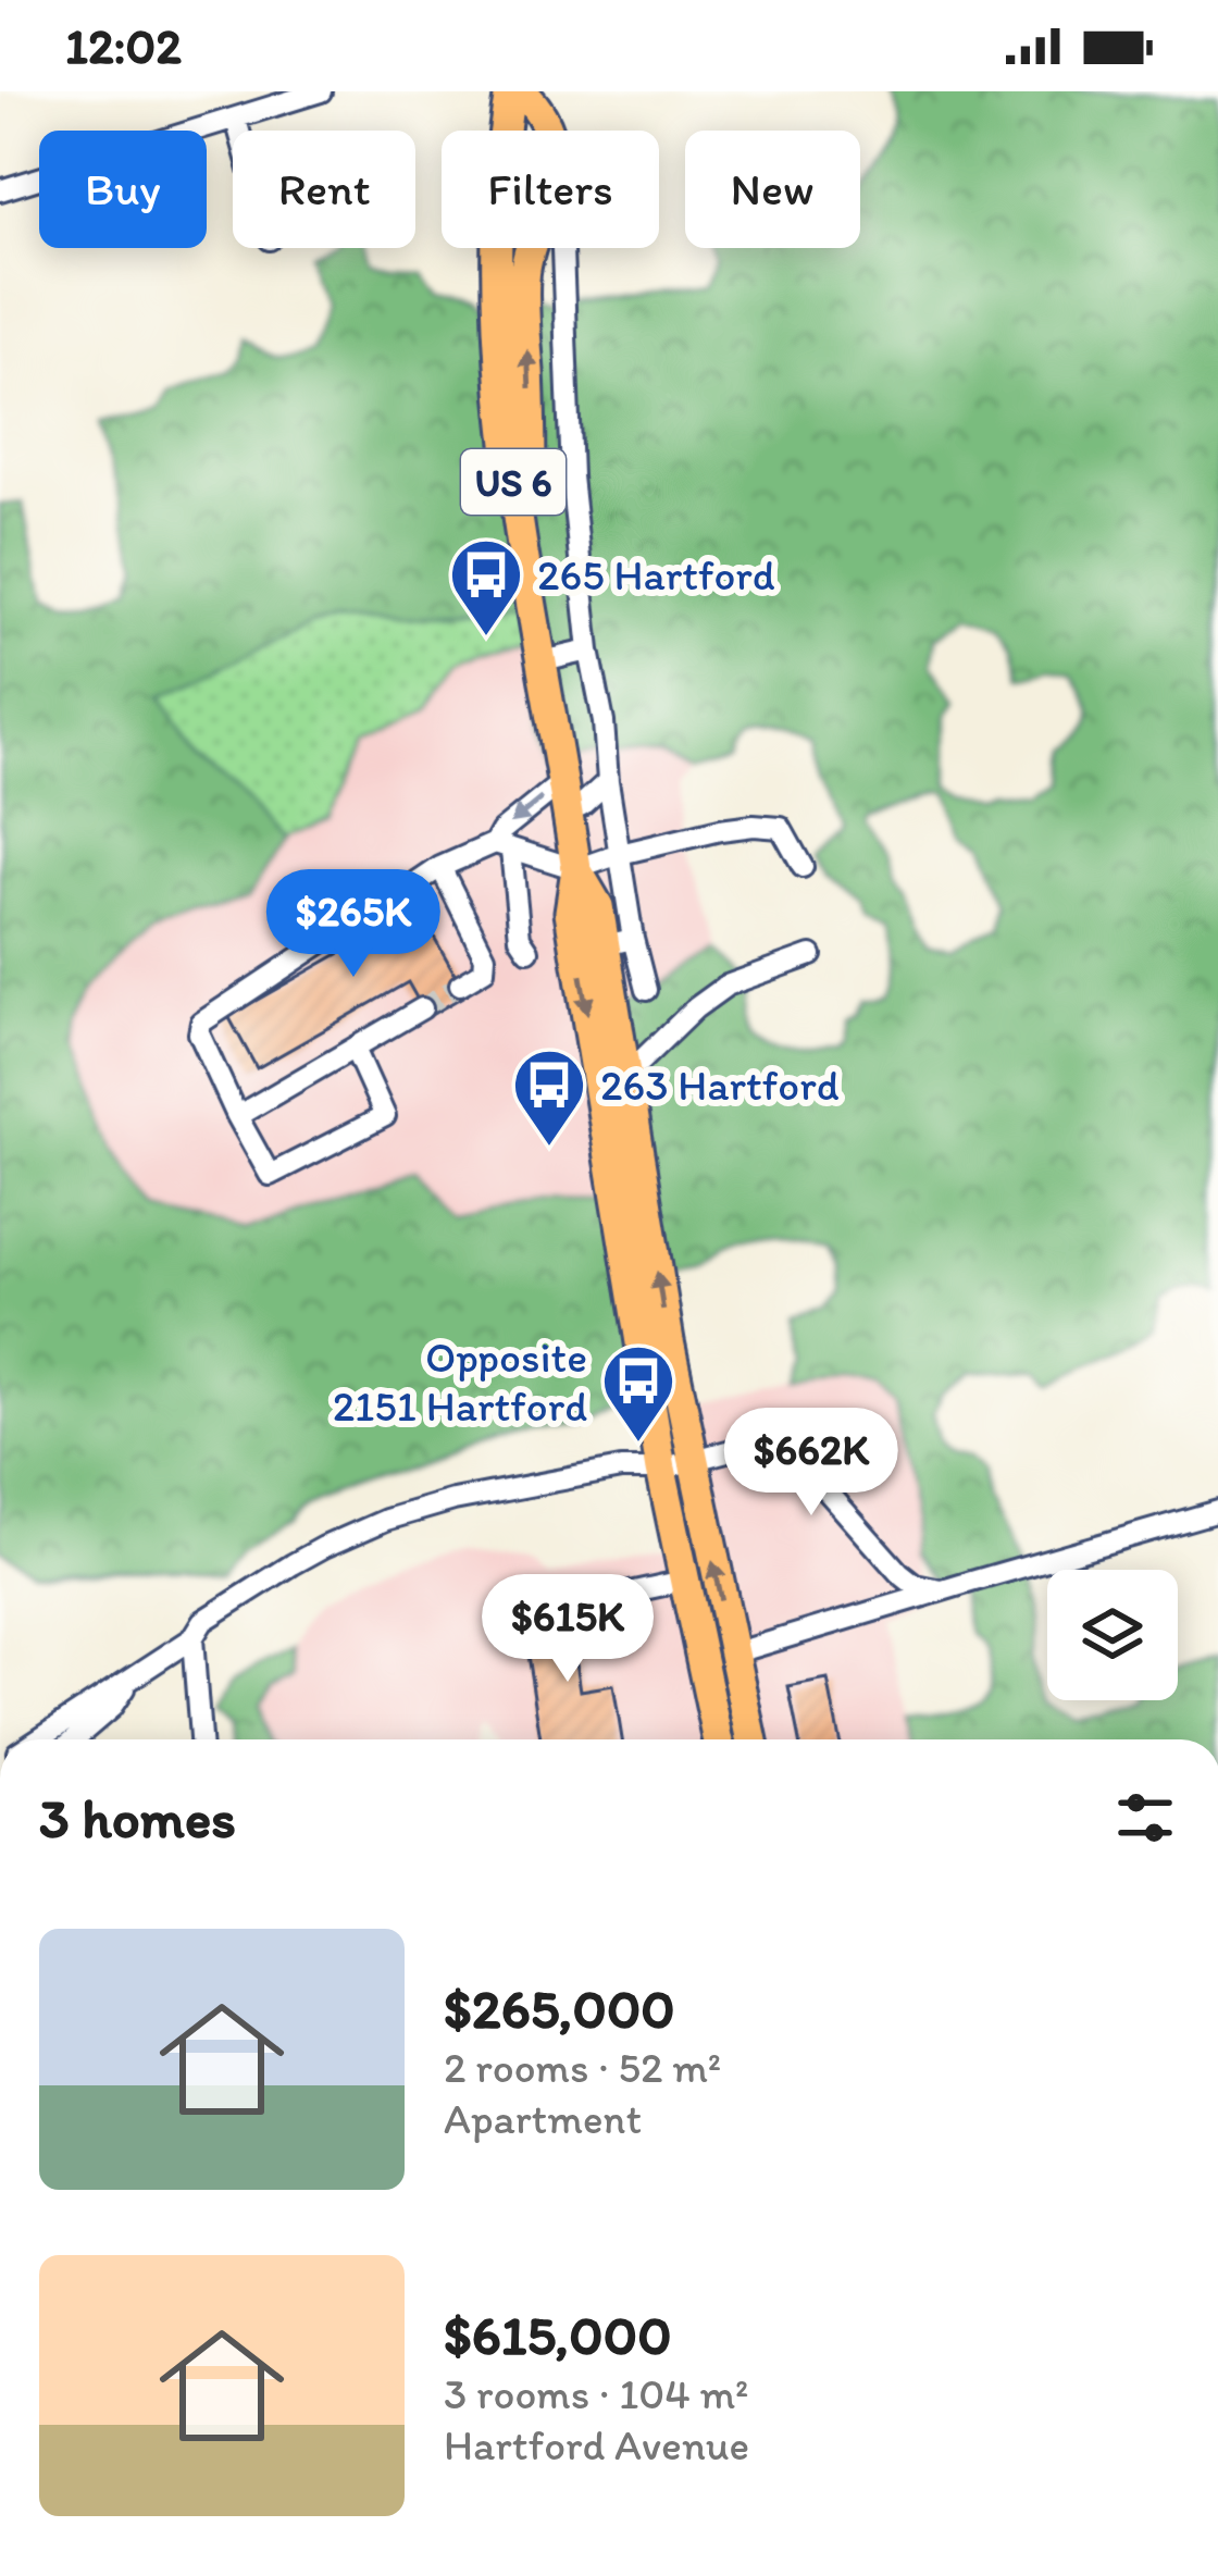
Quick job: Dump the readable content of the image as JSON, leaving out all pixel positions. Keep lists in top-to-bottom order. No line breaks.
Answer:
{"streets":{"highway":["US 6"]},"places":{"bus stop":["265 Hartford","263 Hartford","Opposite 2151 Hartford"]},"page":{"status":"12:02","chip":["Buy","Rent","Filters","New"],"price":["$265K","$662K","$615K"],"heading":"3 homes","list":[{"name":"$265,000","note":"2 rooms · 52 m² · Apartment"},{"name":"$615,000","note":"3 rooms · 104 m² · Hartford Avenue"}]}}
